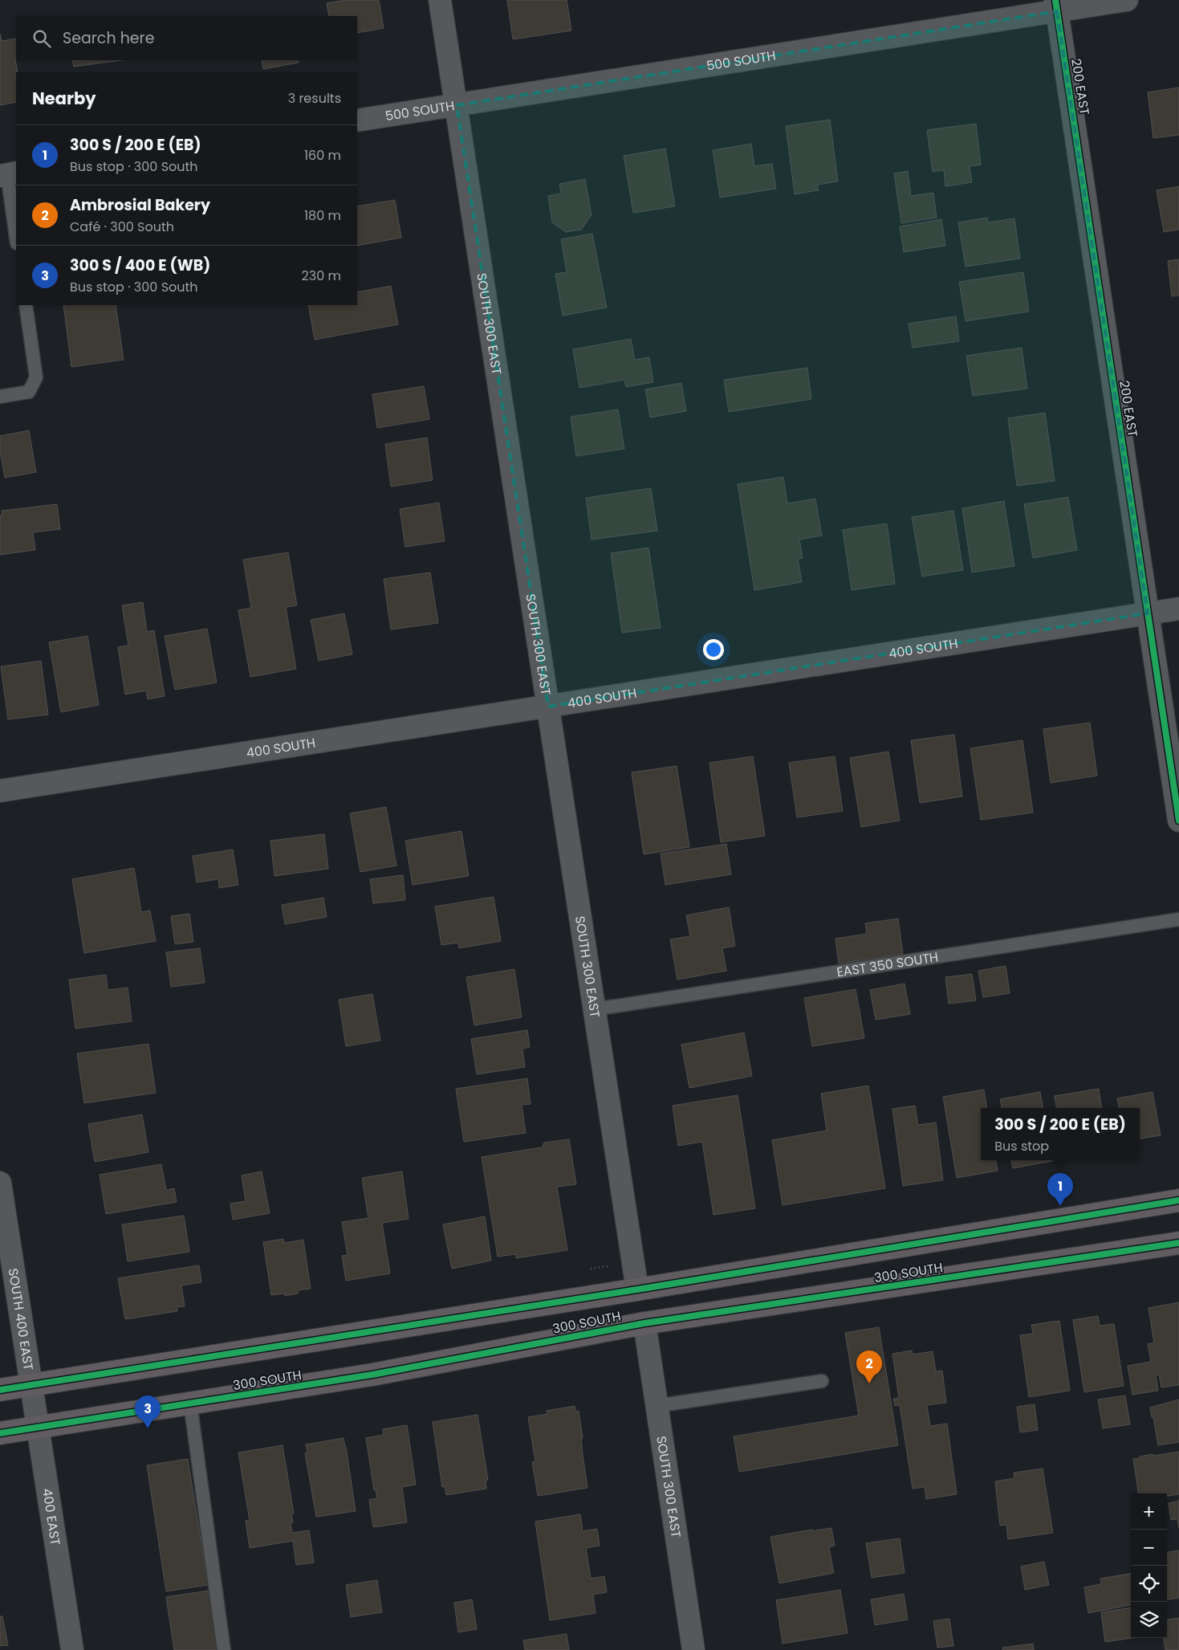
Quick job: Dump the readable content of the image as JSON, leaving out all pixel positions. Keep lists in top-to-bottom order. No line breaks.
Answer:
{"streets":{"main road":["300 SOUTH"],"street":["500 SOUTH","200 EAST","SOUTH 300 EAST","400 SOUTH","SOUTH 400 EAST","400 EAST"],"lane":["EAST 350 SOUTH"]},"crossings":[["500 SOUTH","200 EAST"],["500 SOUTH","SOUTH 300 EAST"],["200 EAST","400 SOUTH"],["SOUTH 300 EAST","400 SOUTH"],["SOUTH 300 EAST","EAST 350 SOUTH"],["SOUTH 300 EAST","300 SOUTH"],["300 SOUTH","SOUTH 400 EAST"],["300 SOUTH","400 EAST"],["SOUTH 400 EAST","400 EAST"]],"page":{"search":"Search here","heading":["Nearby","3 results"],"list":[{"mark":"1","name":"300 S / 200 E (EB)","note":"Bus stop · 300 South","value":"160 m"},{"mark":"2","name":"Ambrosial Bakery","note":"Café · 300 South","value":"180 m"},{"mark":"3","name":"300 S / 400 E (WB)","note":"Bus stop · 300 South","value":"230 m"}],"popup":["300 S / 200 E (EB)","Bus stop"],"pins":["1","2","3"],"map_buttons":["+","−"]}}
